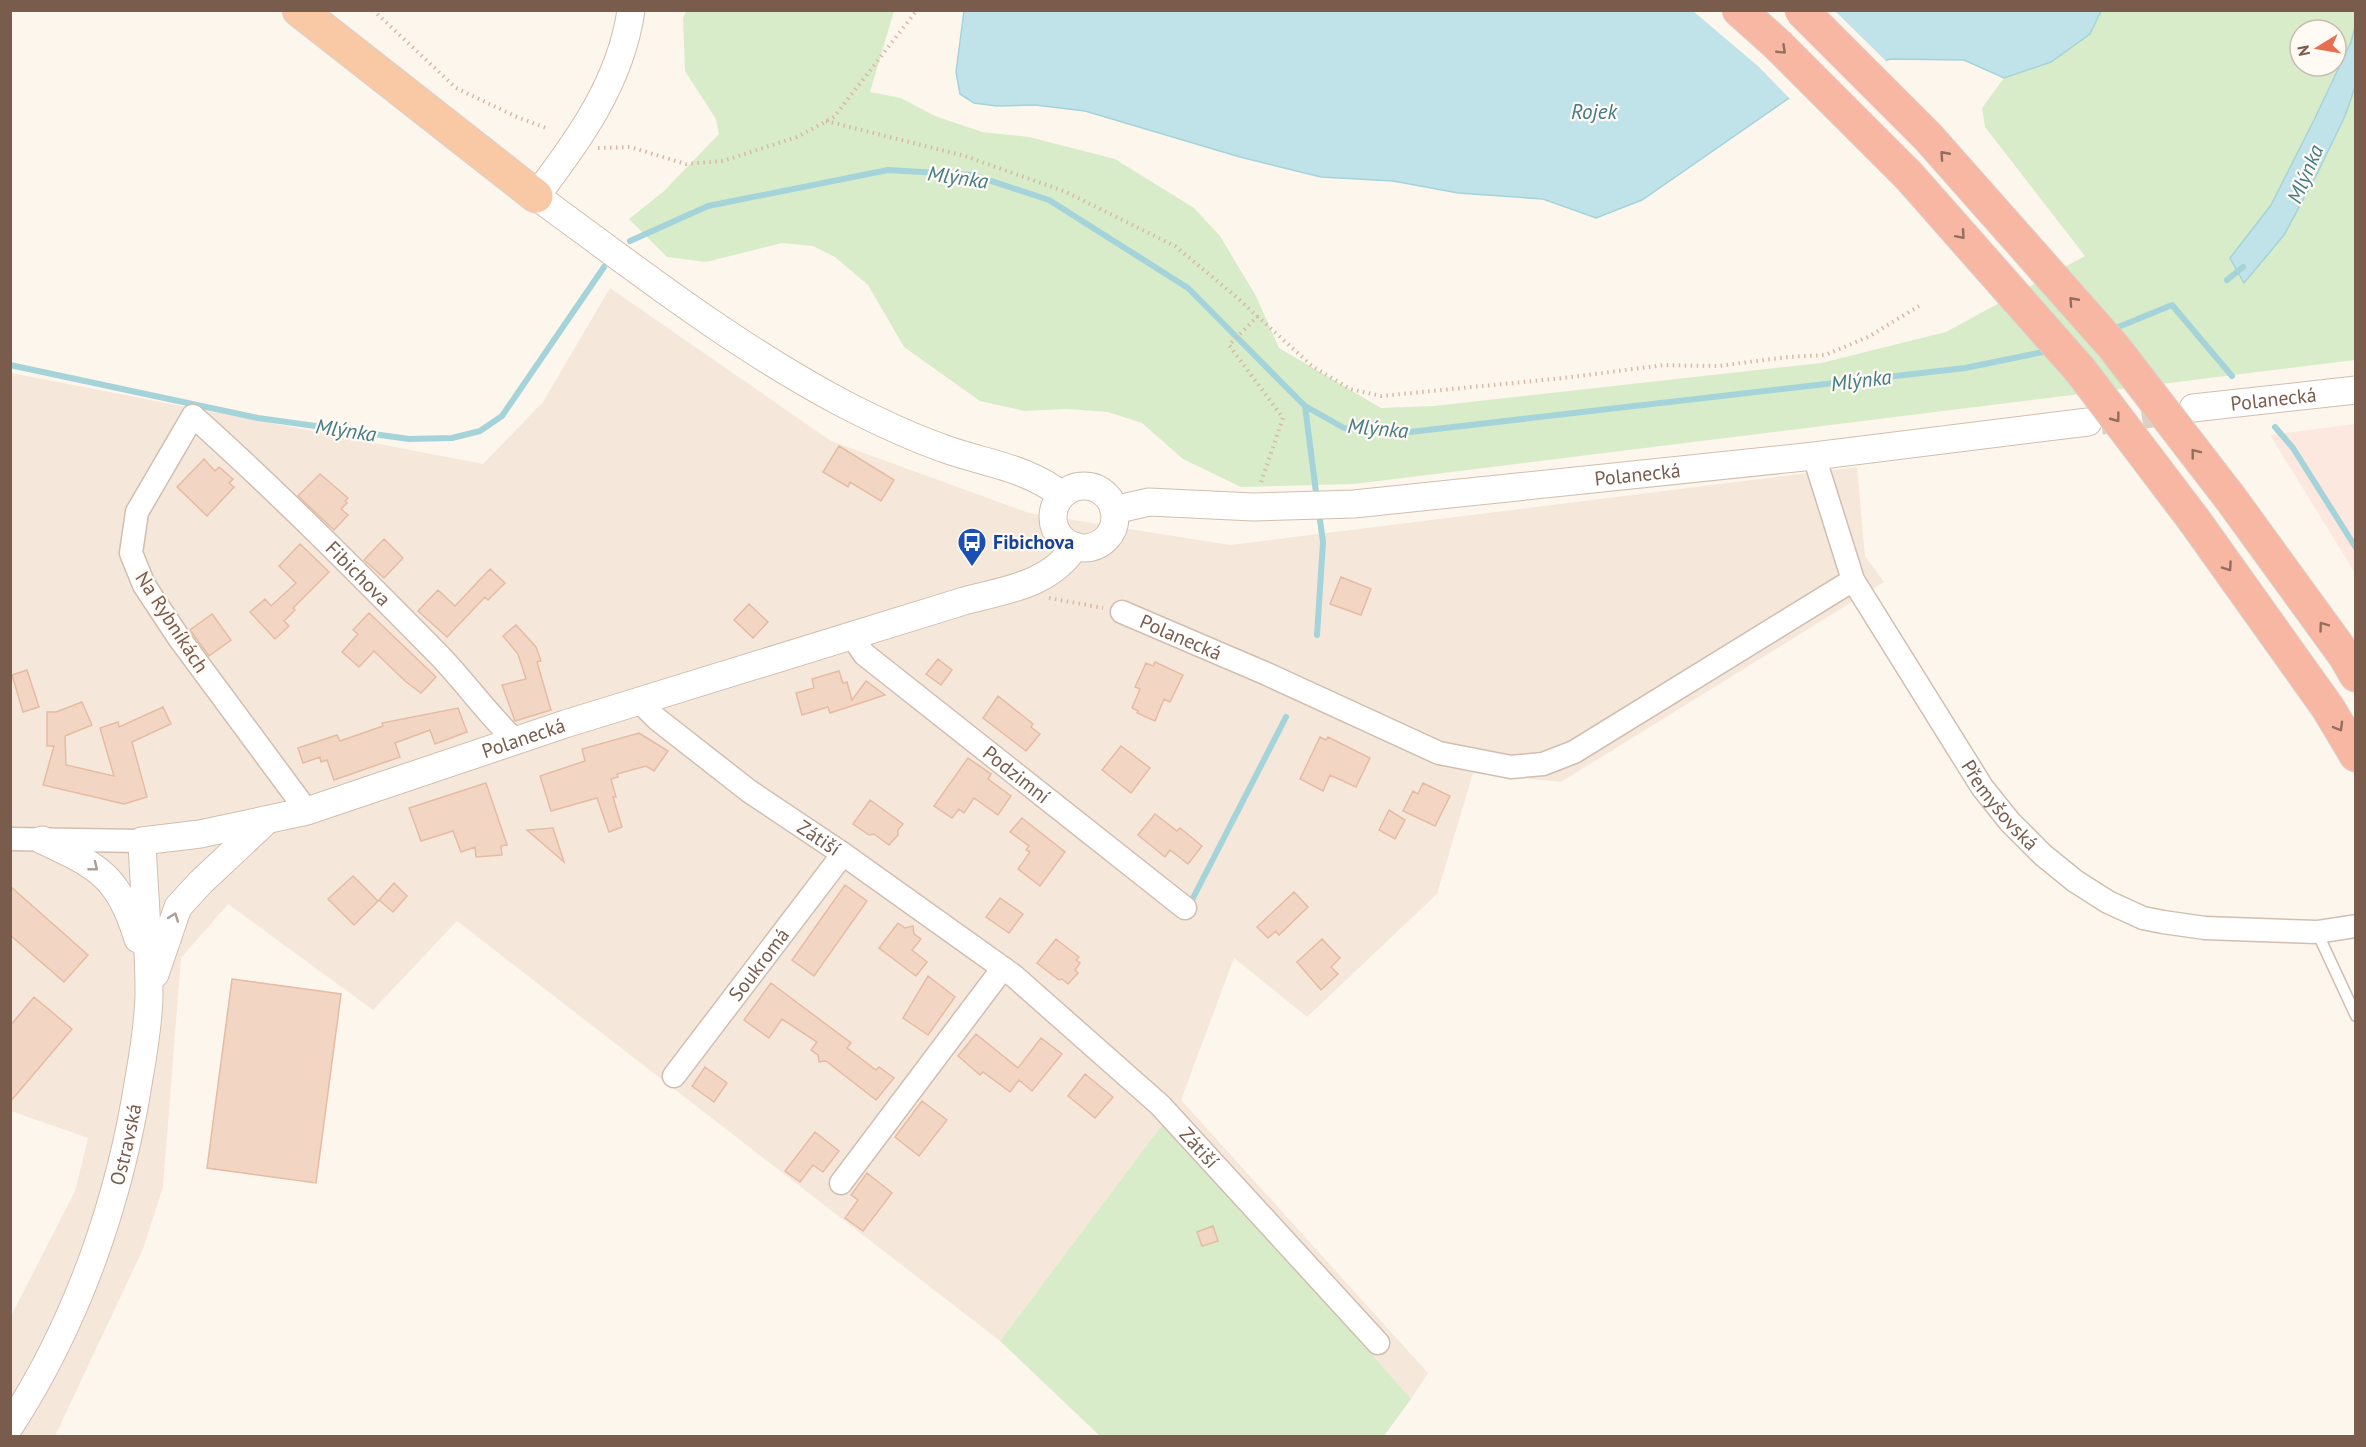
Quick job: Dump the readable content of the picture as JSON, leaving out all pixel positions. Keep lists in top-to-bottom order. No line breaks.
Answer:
{"streets":{"street":["Polanecká","Fibichova","Na Rybníkách","Podzimní","Přemyšovská","Zátiší","Soukromá","Ostravská"]},"crossings":[["Polanecká","Fibichova"],["Polanecká","Na Rybníkách"],["Polanecká","Podzimní"],["Polanecká","Přemyšovská"],["Polanecká","Zátiší"],["Polanecká","Ostravská"],["Fibichova","Na Rybníkách"],["Zátiší","Soukromá"]],"water":["Rojek","Mlýnka"],"places":{"bus stop":["Fibichova"]},"north":"left"}
